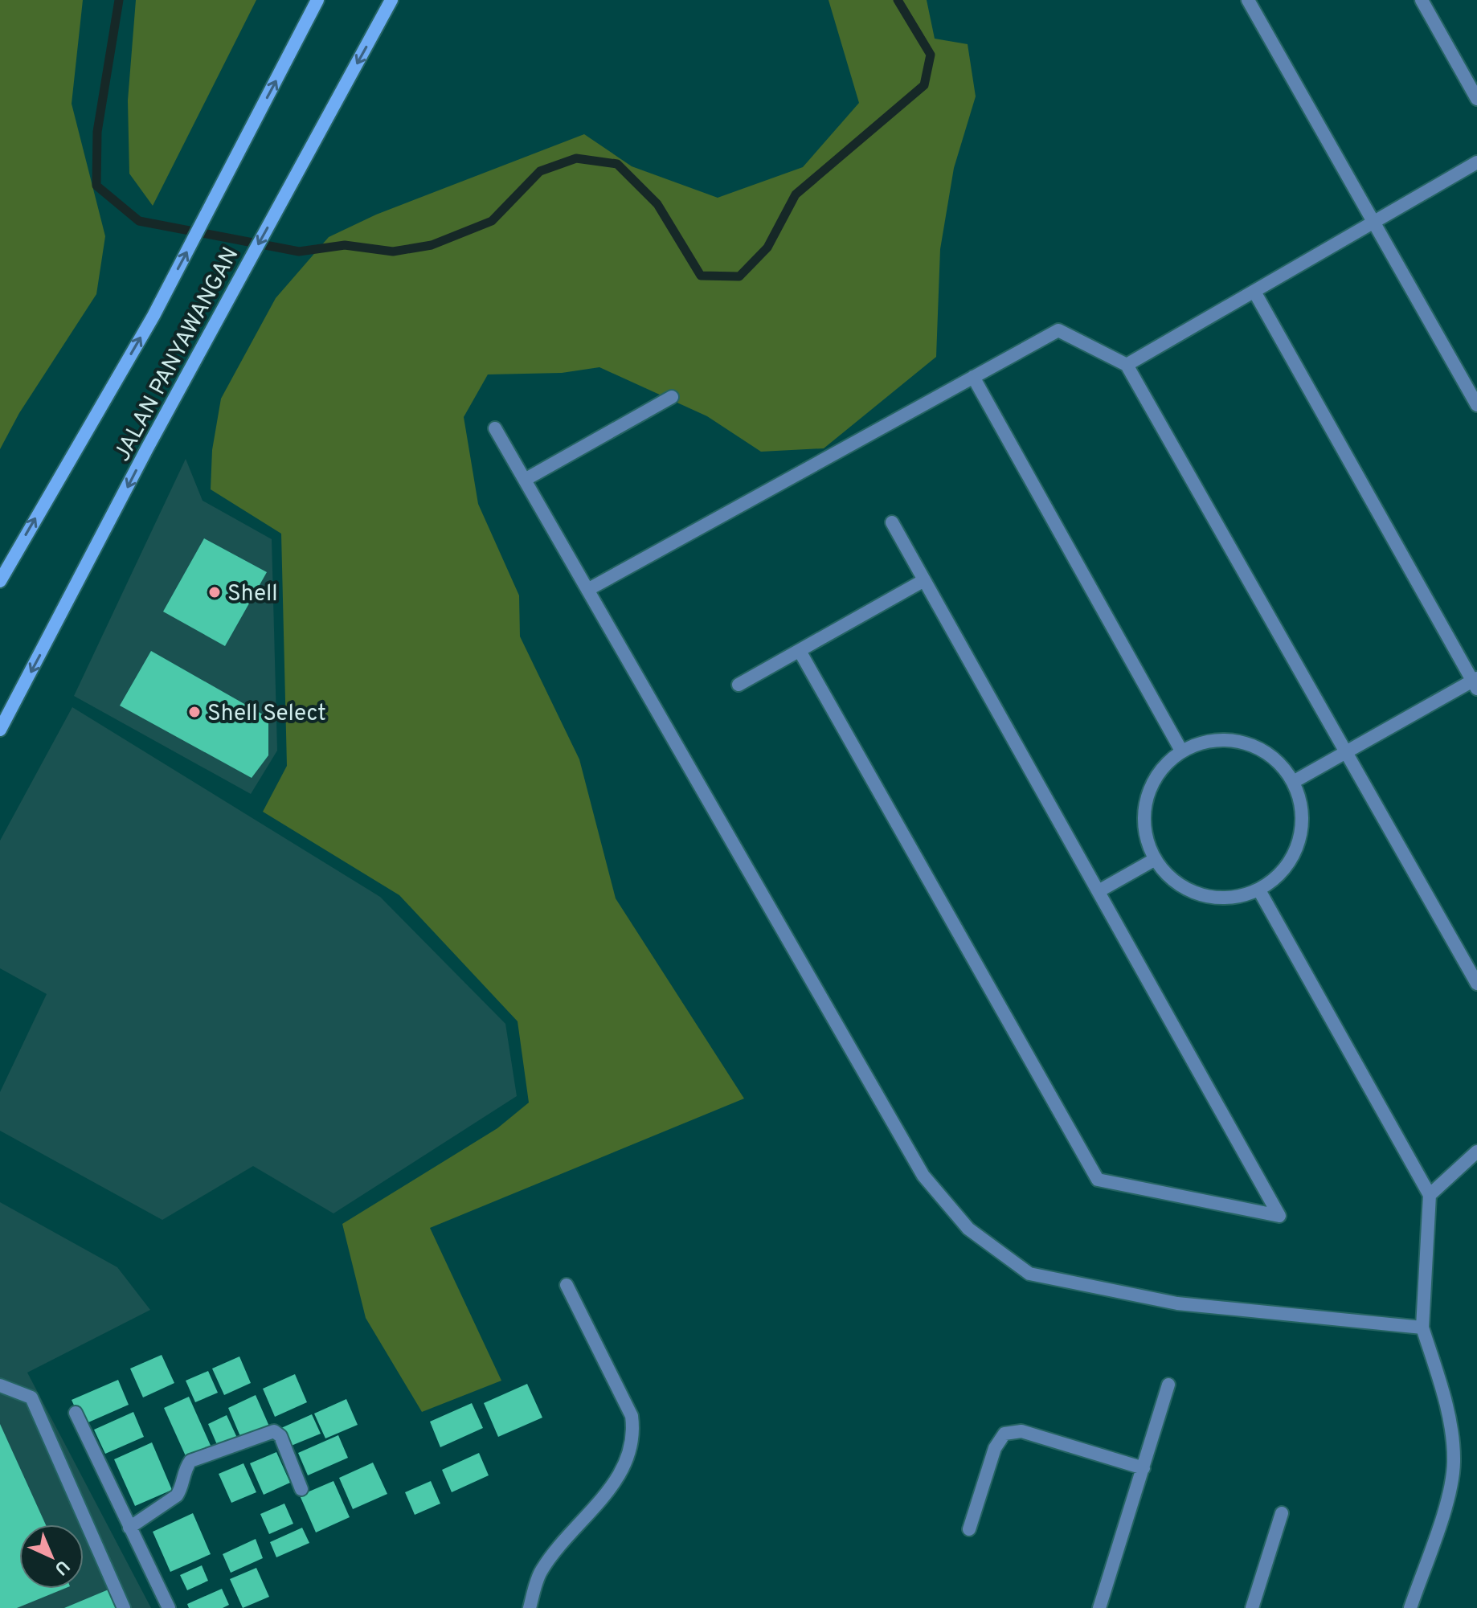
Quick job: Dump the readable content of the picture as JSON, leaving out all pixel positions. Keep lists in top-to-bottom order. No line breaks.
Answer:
{"streets":{"main road":["JALAN PANYAWANGAN"]},"places":["Shell","Shell Select"],"north":"bottom right"}
